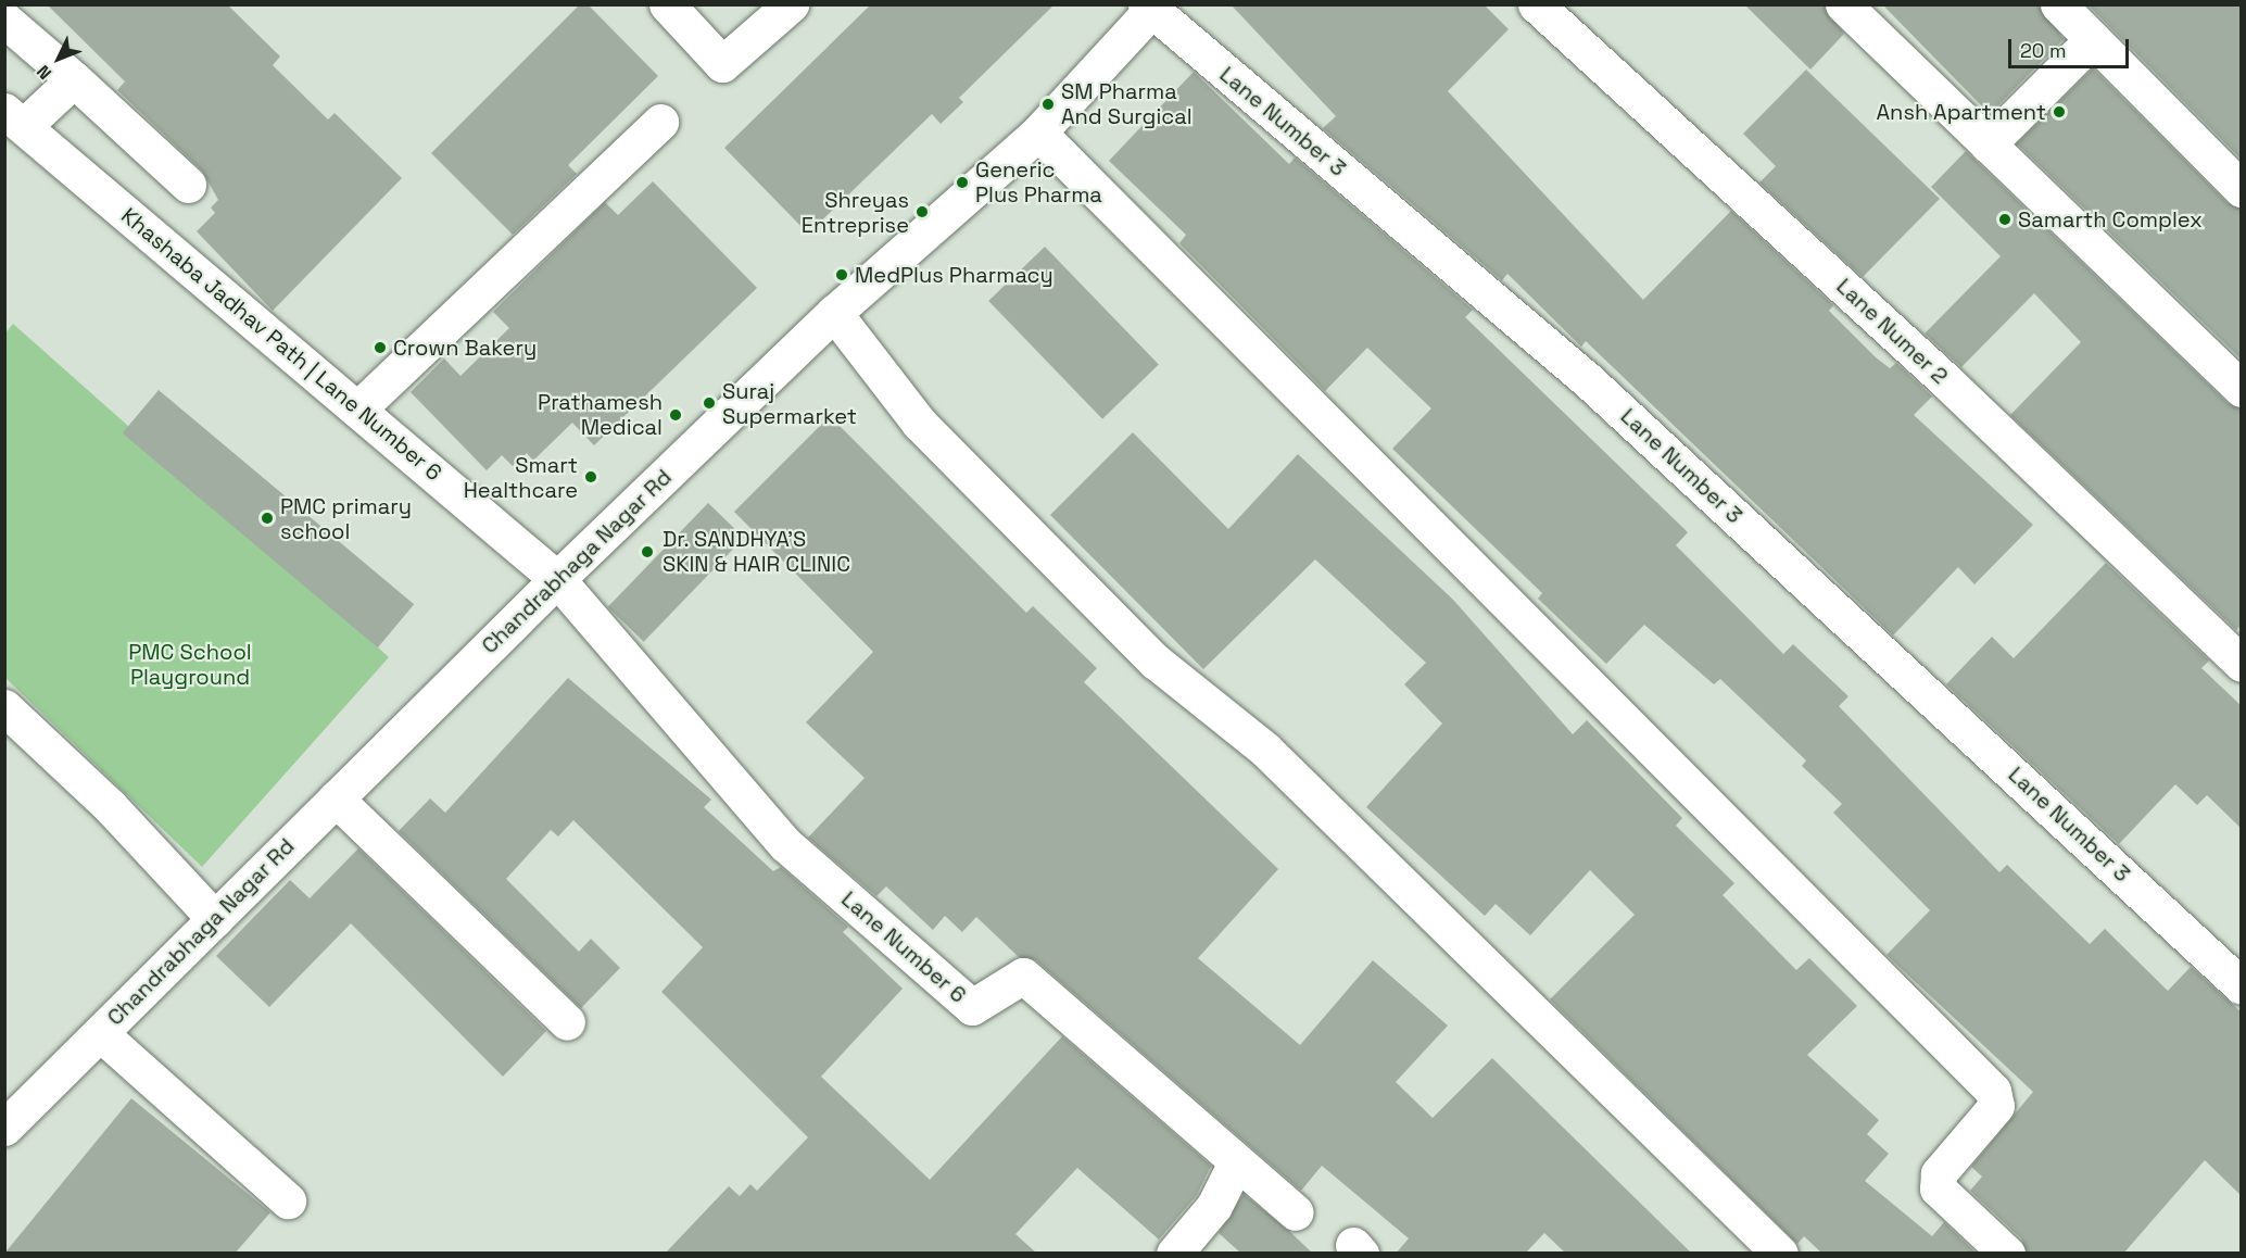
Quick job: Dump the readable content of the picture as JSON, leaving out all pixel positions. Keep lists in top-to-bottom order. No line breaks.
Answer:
{"streets":{"street":["Lane Number 3","Lane Numer 2","Khashaba Jadhav Path | Lane Number 6","Chandrabhaga Nagar Rd","Lane Number 6"]},"crossings":[["Lane Number 3","Chandrabhaga Nagar Rd"],["Khashaba Jadhav Path | Lane Number 6","Chandrabhaga Nagar Rd"],["Khashaba Jadhav Path | Lane Number 6","Lane Number 6"],["Chandrabhaga Nagar Rd","Lane Number 6"]],"parks":["PMC School Playground"],"places":["SM Pharma And Surgical","Ansh Apartment","Generic Plus Pharma","Shreyas Entreprise","Samarth Complex","MedPlus Pharmacy","Crown Bakery","Suraj Supermarket","Prathamesh Medical","Smart Healthcare","PMC primary school","Dr. SANDHYA'S SKIN & HAIR CLINIC"],"scale_bar":"20 m","north":"bottom left"}
